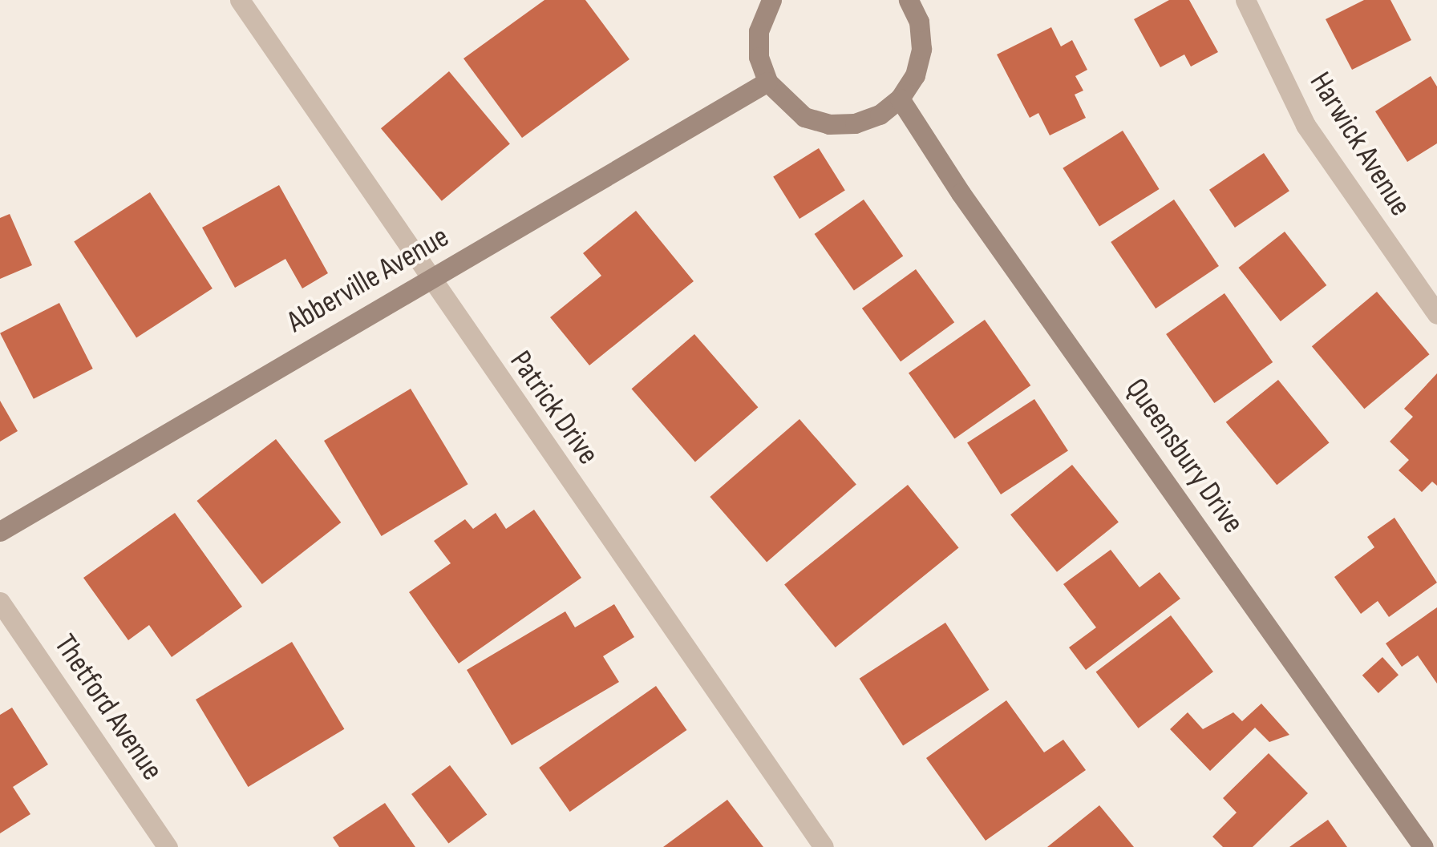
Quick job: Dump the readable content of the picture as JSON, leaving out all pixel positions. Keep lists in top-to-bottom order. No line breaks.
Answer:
{"streets":{"street":["Harwick Avenue","Abberville Avenue","Patrick Drive","Queensbury Drive","Thetford Avenue"]},"crossings":[["Abberville Avenue","Patrick Drive"]]}
